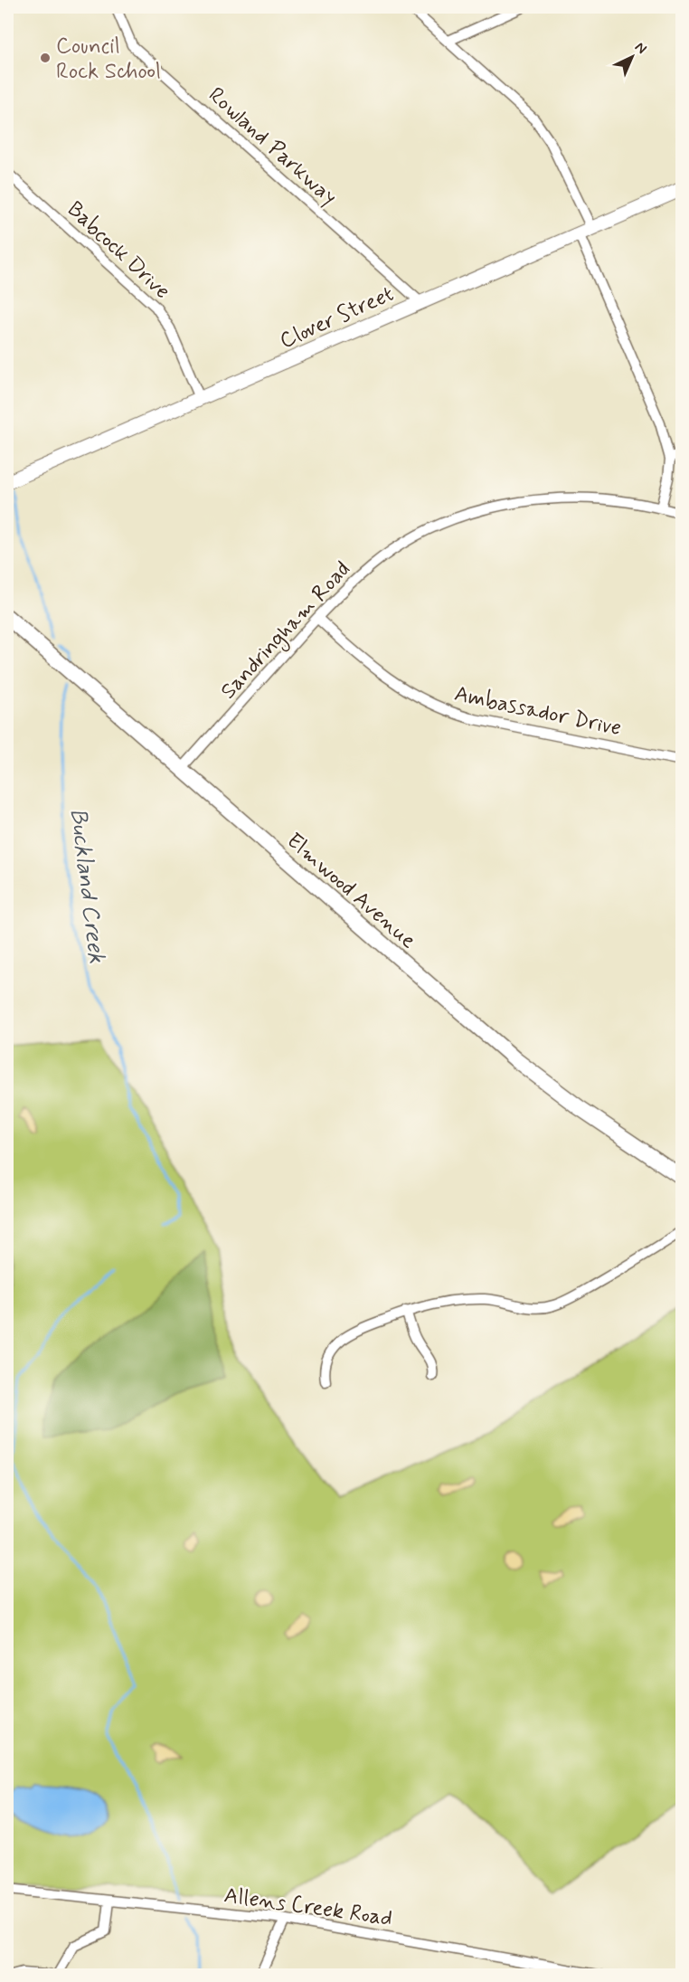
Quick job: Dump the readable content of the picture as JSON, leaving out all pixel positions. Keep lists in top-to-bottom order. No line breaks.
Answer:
{"streets":{"main road":["Clover Street","Elmwood Avenue"],"street":["Rowland Parkway","Babcock Drive","Sandringham Road","Ambassador Drive","Allens Creek Road"]},"crossings":[["Rowland Parkway","Clover Street"],["Babcock Drive","Clover Street"],["Sandringham Road","Ambassador Drive"],["Sandringham Road","Elmwood Avenue"]],"water":["Buckland Creek"],"places":["Council Rock School"],"north":"top right"}
